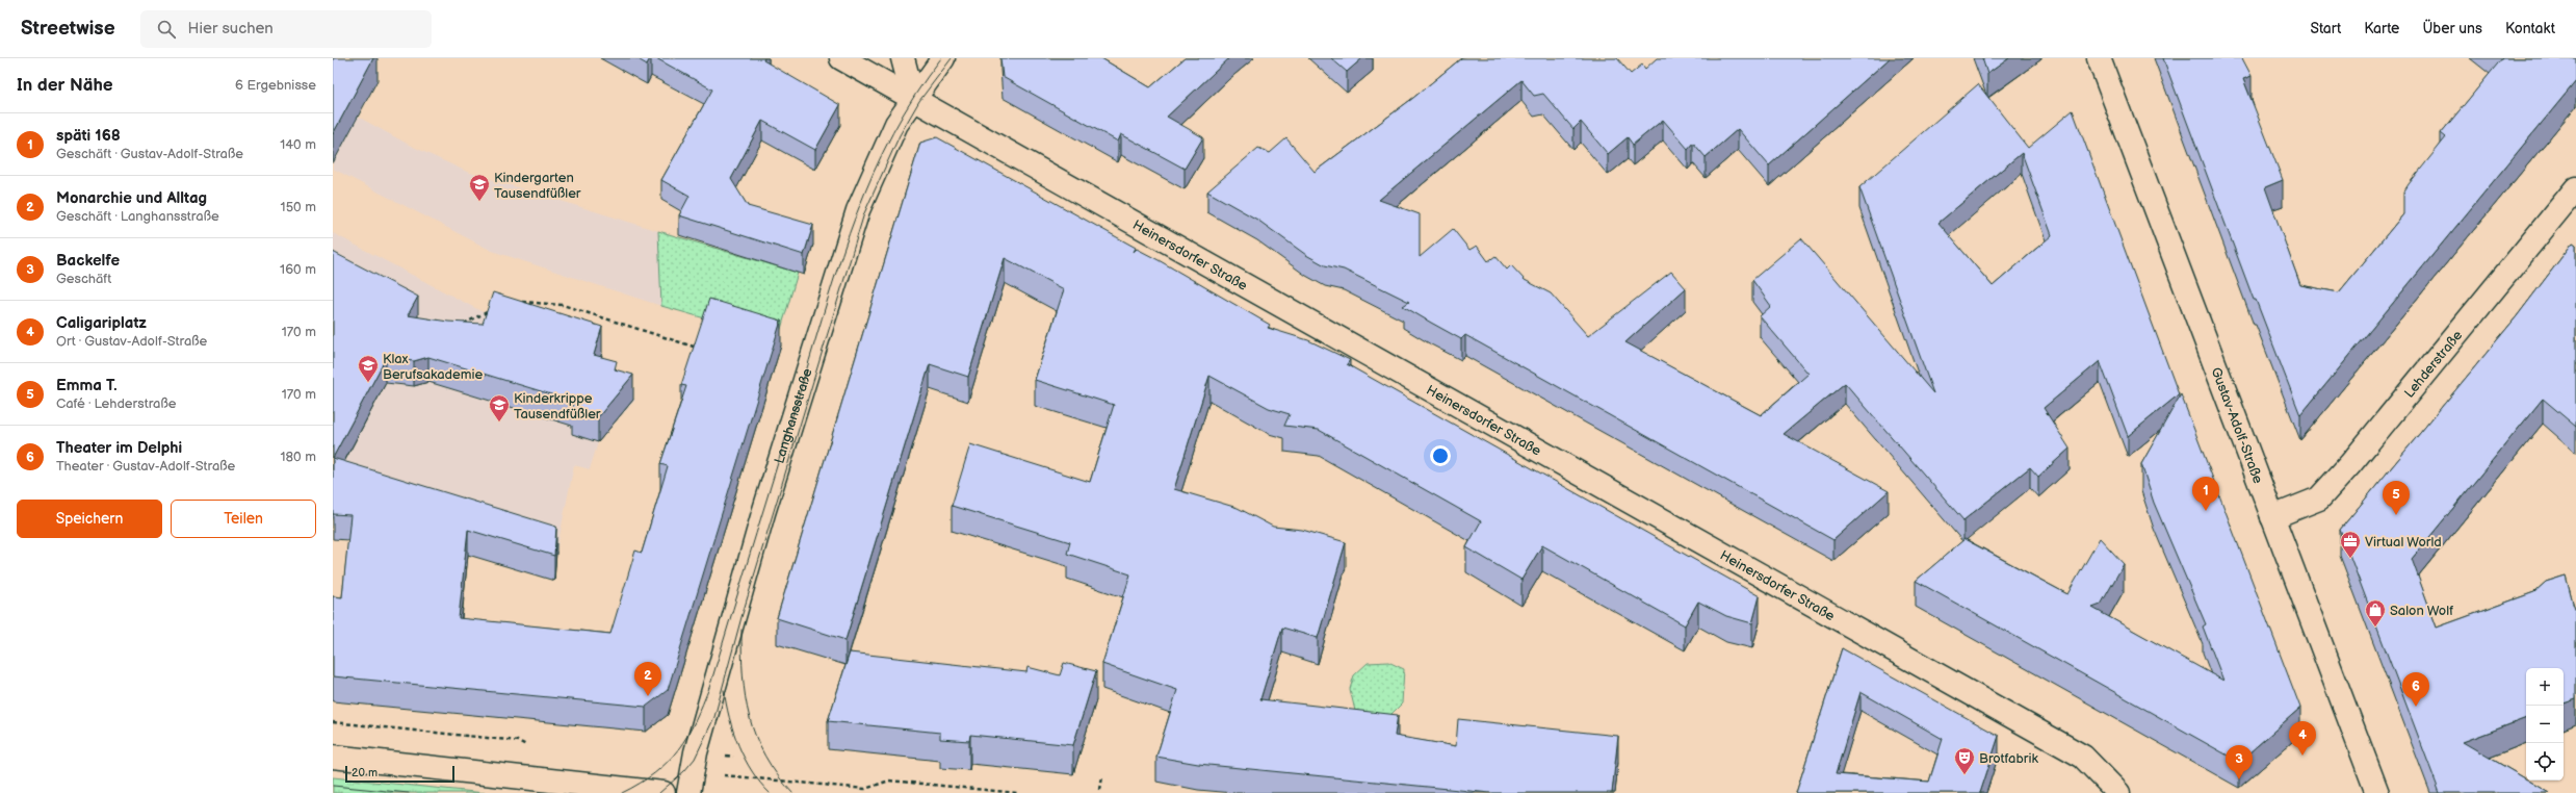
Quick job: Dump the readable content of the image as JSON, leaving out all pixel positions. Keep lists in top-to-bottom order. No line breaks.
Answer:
{"streets":{"street":["Heinersdorfer Straße","Lehderstraße","Langhansstraße","Gustav-Adolf-Straße"]},"crossings":[["Heinersdorfer Straße","Langhansstraße"],["Lehderstraße","Gustav-Adolf-Straße"]],"places":{"school or university":["Kindergarten Tausendfüßler","Klax Berufsakademie","Kinderkrippe Tausendfüßler"],"office":["Virtual World"],"shop":["Salon Wolf"],"theatre":["Brotfabrik"]},"scale_bar":"20 m","page":{"header":"Streetwise","search":"Hier suchen","nav":["Start","Karte","Über uns","Kontakt"],"heading":["In der Nähe","6 Ergebnisse"],"list":[{"mark":"1","name":"späti 168","note":"Geschäft · Gustav-Adolf-Straße","value":"140 m"},{"mark":"2","name":"Monarchie und Alltag","note":"Geschäft · Langhansstraße","value":"150 m"},{"mark":"3","name":"Backelfe","note":"Geschäft","value":"160 m"},{"mark":"4","name":"Caligariplatz","note":"Ort · Gustav-Adolf-Straße","value":"170 m"},{"mark":"5","name":"Emma T.","note":"Café · Lehderstraße","value":"170 m"},{"mark":"6","name":"Theater im Delphi","note":"Theater · Gustav-Adolf-Straße","value":"180 m"}],"pins":["1","5","2","6","4","3"],"buttons":["Speichern","Teilen"],"map_buttons":["+","−"],"scale":"20 m"}}
